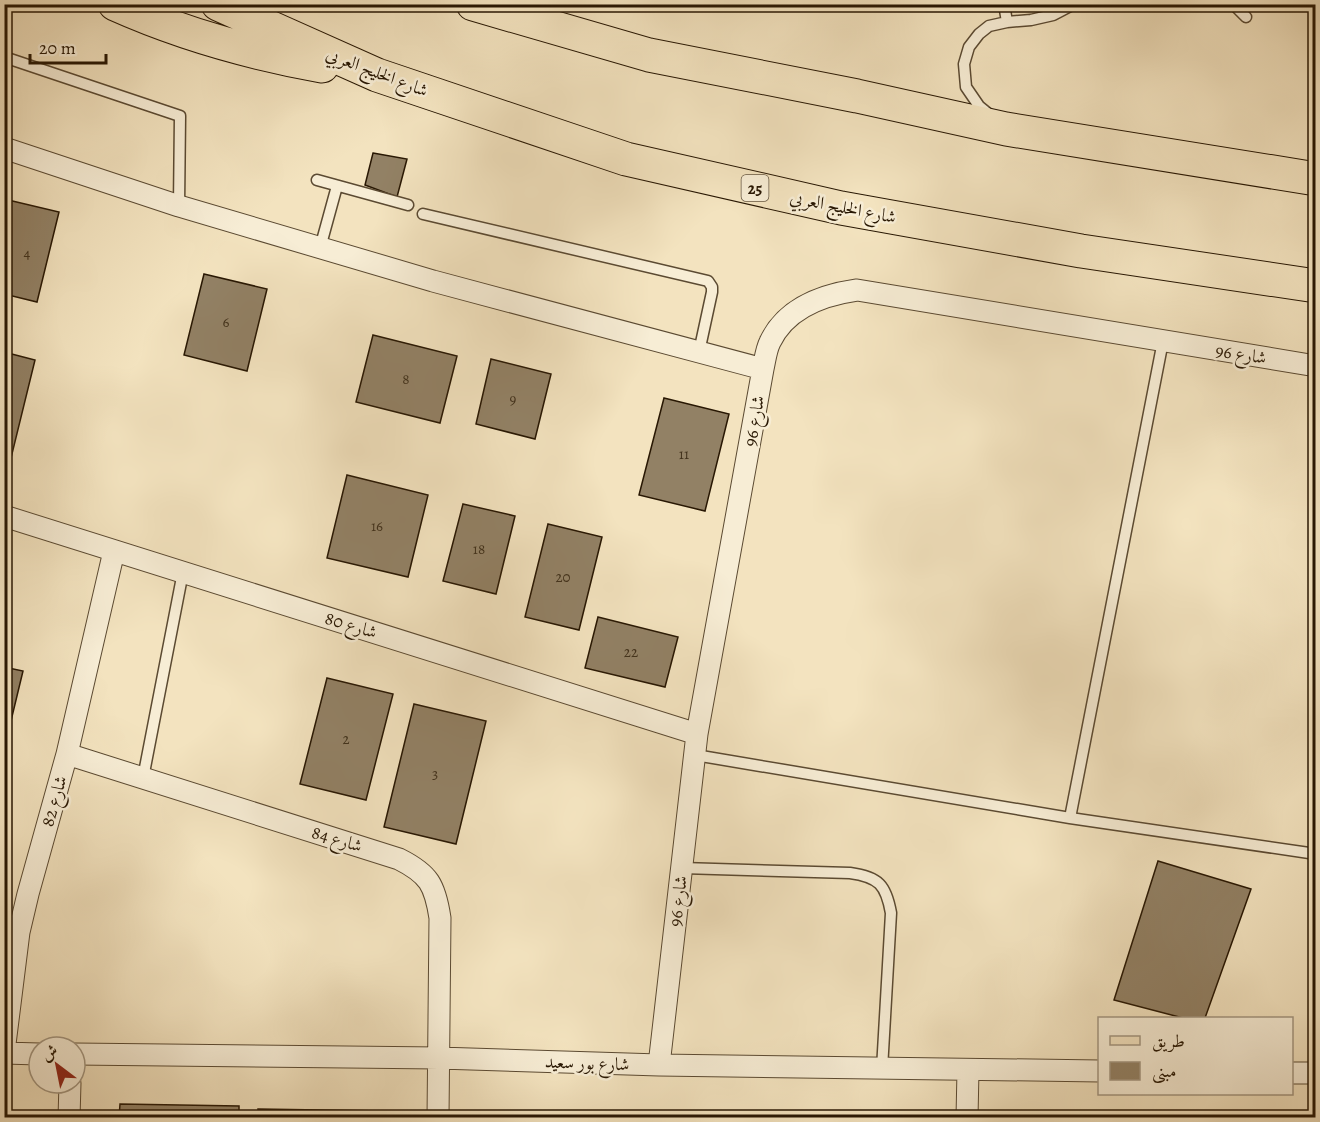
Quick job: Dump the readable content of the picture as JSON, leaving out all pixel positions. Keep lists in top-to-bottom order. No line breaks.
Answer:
{"streets":{"main road":["شارع الخليج العربي","25"],"street":["شارع 96","شارع 80","شارع 82","شارع 84","شارع بور سعيد"]},"crossings":[["شارع 96","شارع 80"],["شارع 96","شارع بور سعيد"],["شارع 80","شارع 82"],["شارع 82","شارع 84"],["شارع 84","شارع بور سعيد"]],"house_numbers":["4","6","8","9","11","16","18","20","22","2","3"],"legend":["طريق","مبنى"],"scale_bar":"20 m","north":"top left"}
